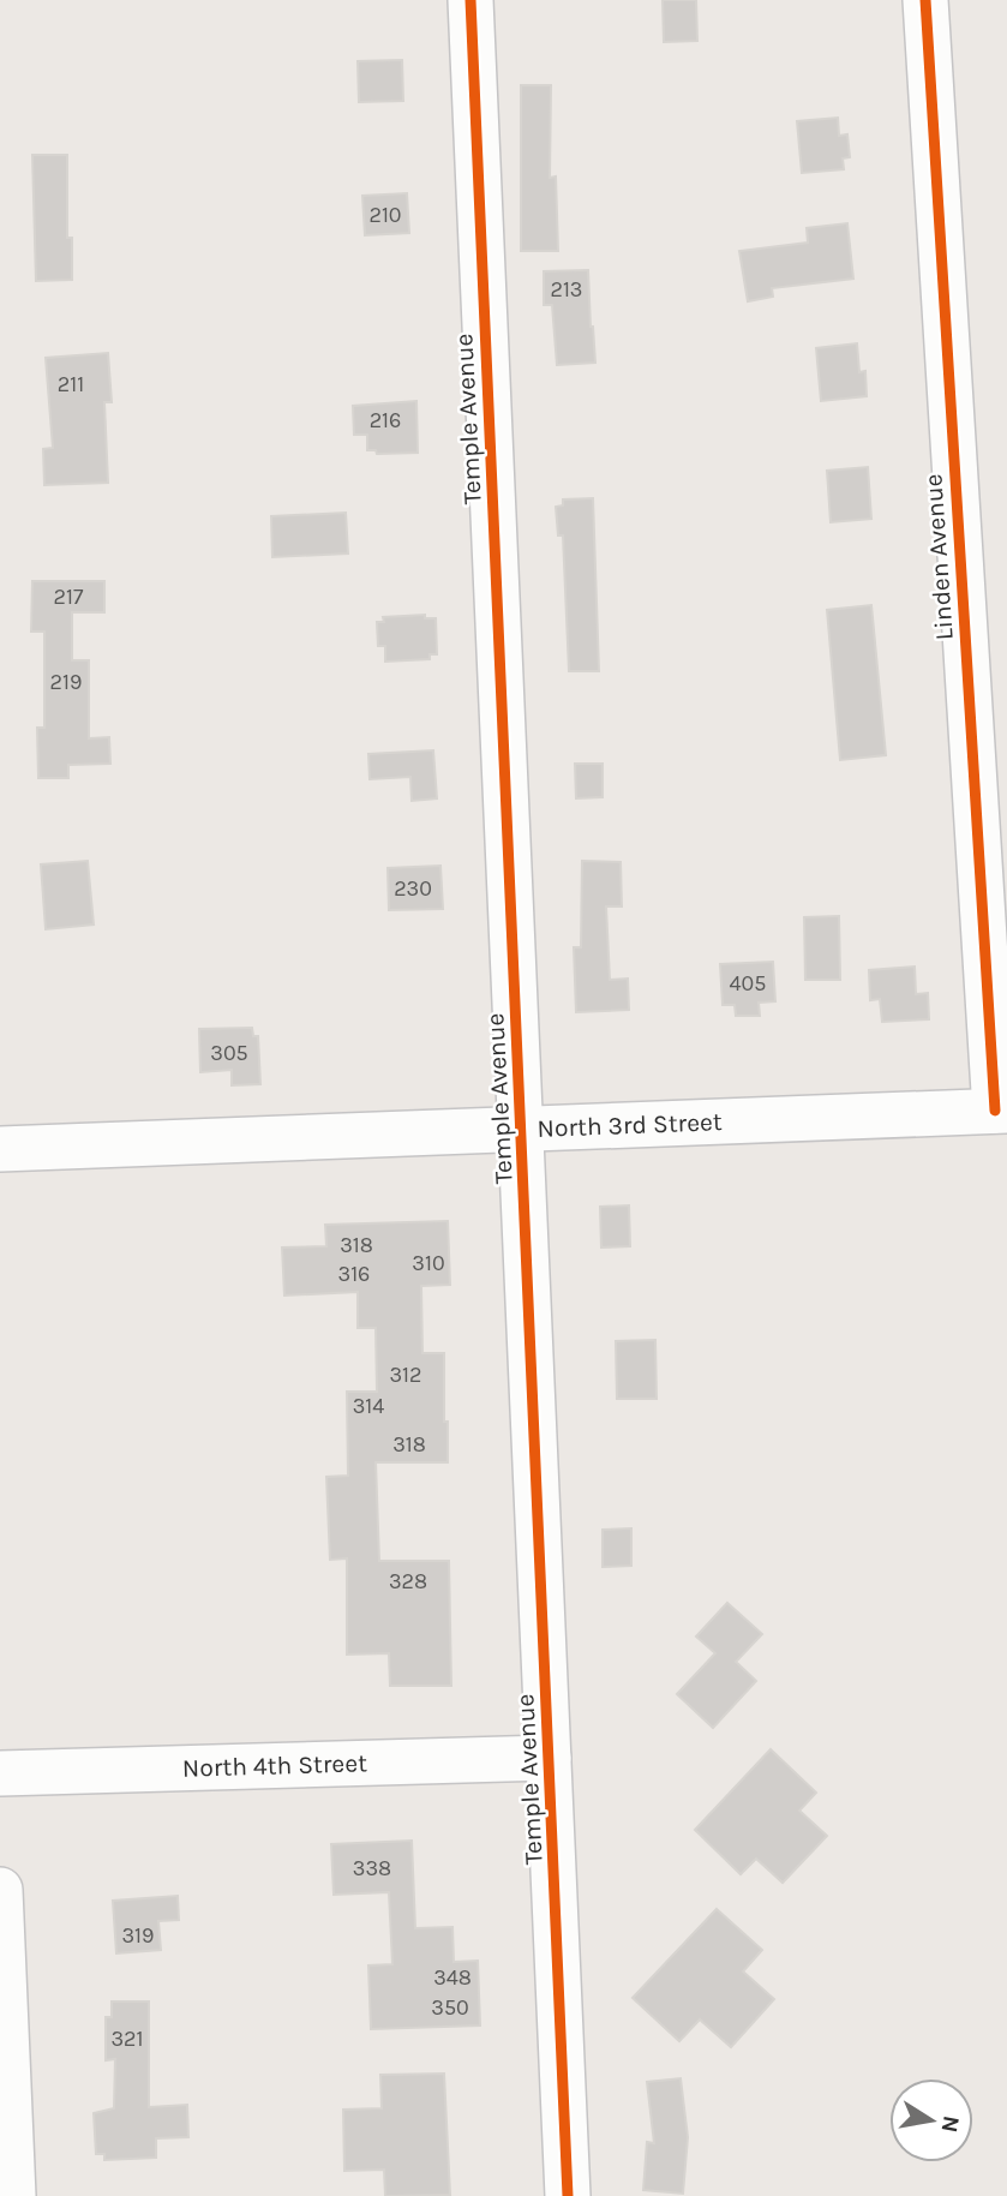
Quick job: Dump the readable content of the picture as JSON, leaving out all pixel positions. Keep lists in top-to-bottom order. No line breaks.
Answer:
{"streets":{"street":["Temple Avenue","Linden Avenue","North 3rd Street","North 4th Street"]},"crossings":[["Temple Avenue","North 3rd Street"],["Temple Avenue","North 4th Street"],["Linden Avenue","North 3rd Street"]],"house_numbers":["210","213","211","216","217","219","230","405","305","318","310","316","312","314","318","328","338","319","348","350","321"],"north":"right"}
